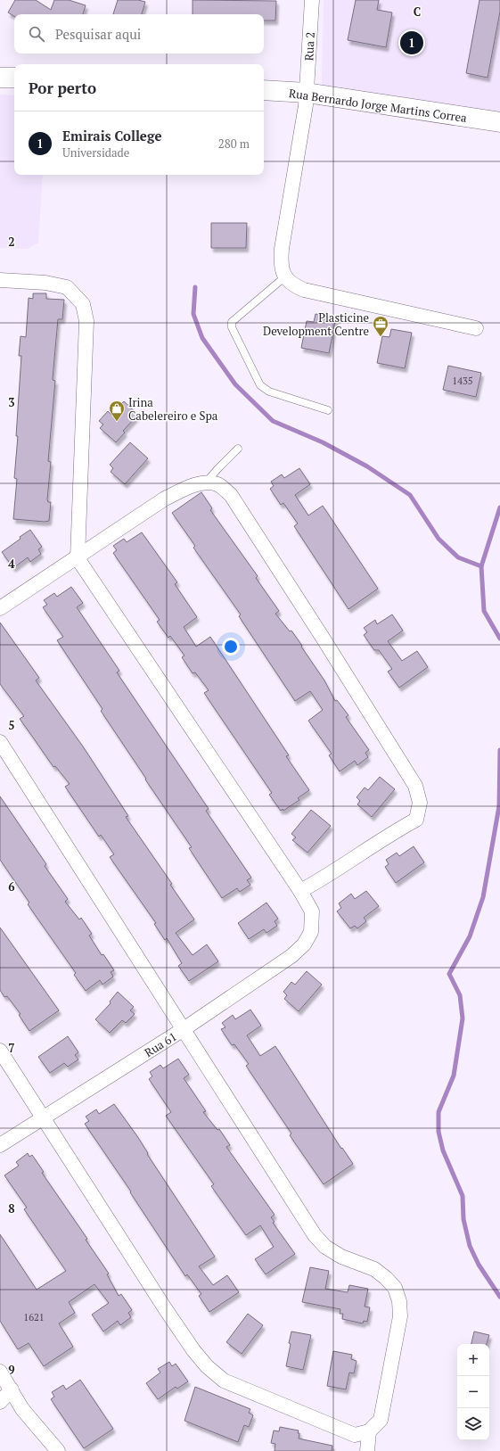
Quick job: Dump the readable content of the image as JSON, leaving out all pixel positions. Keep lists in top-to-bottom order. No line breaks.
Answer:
{"streets":{"street":["Rua 2","Rua Bernardo Jorge Martins Correa","Rua 61"]},"crossings":[["Rua 2","Rua Bernardo Jorge Martins Correa"]],"places":{"office":["Plasticine Development Centre"],"shop":["Irina Cabelereiro e Spa"]},"house_numbers":["1435","1621"],"page":{"search":"Pesquisar aqui","pins":"1","heading":"Por perto","list":[{"mark":"1","name":"Emirais College","note":"Universidade","value":"280 m"}],"map_buttons":["+","−"]},"grid":{"columns":["C"],"rows":["2","3","4","5","6","7","8","9"]}}
